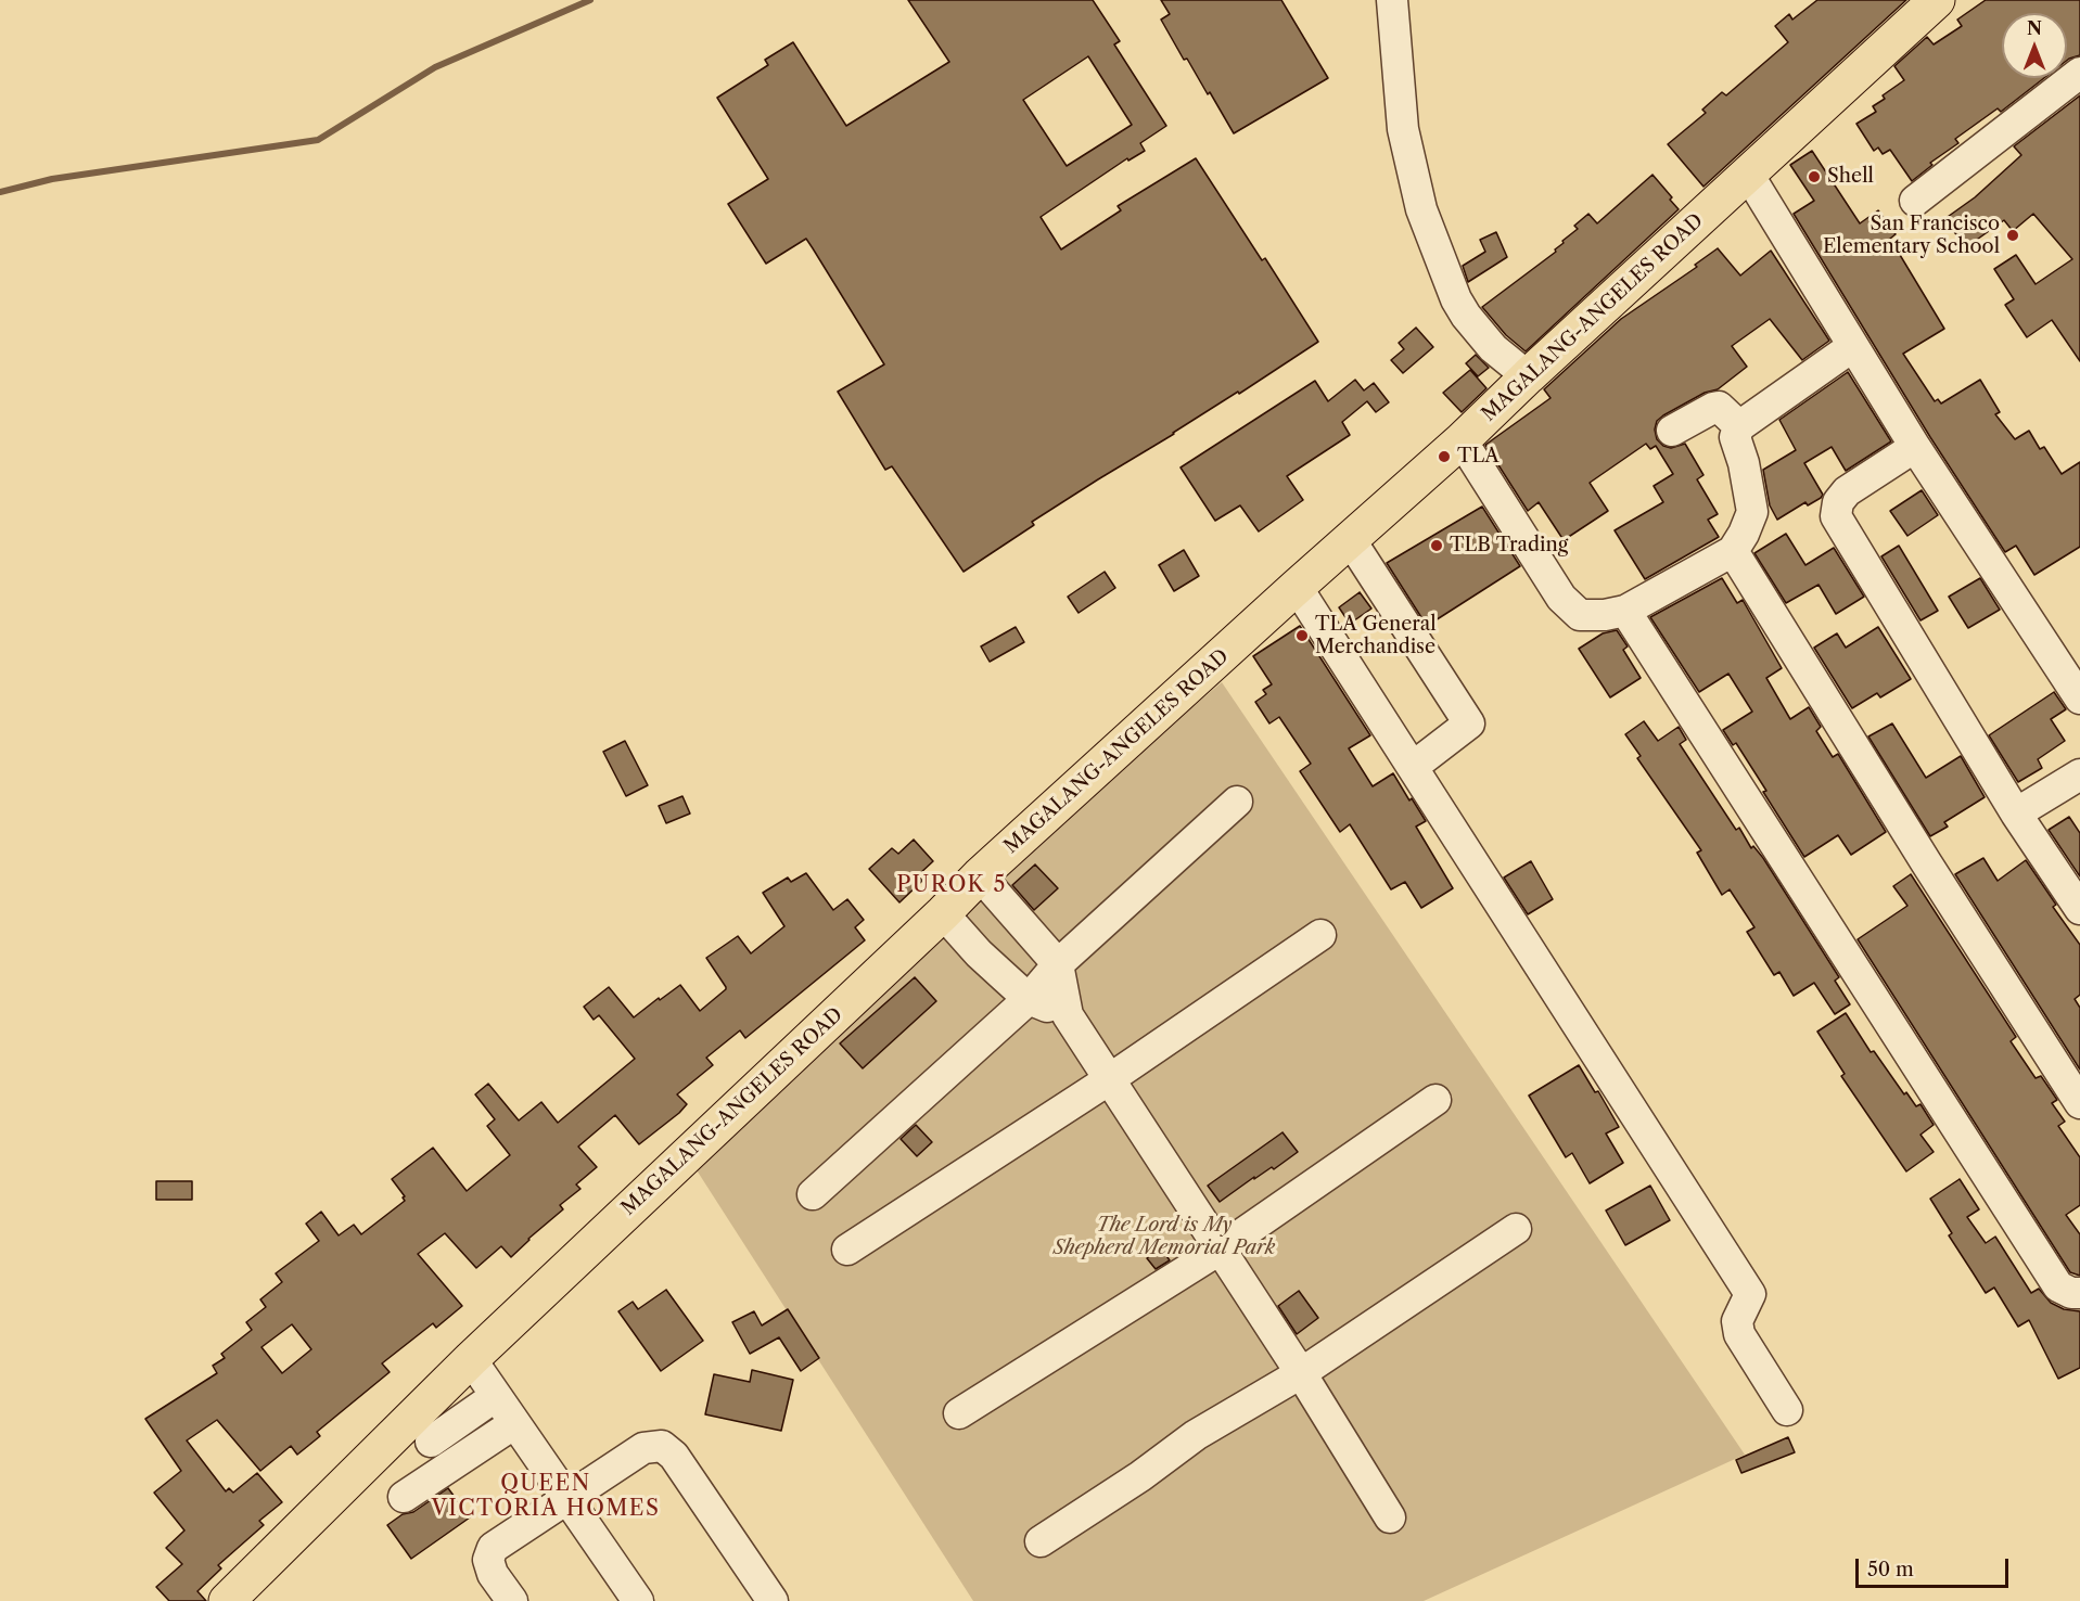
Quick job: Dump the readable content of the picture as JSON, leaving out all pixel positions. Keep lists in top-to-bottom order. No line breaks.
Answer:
{"streets":{"main road":["MAGALANG-ANGELES ROAD"]},"districts":["PUROK 5","QUEEN VICTORIA HOMES"],"parks":["The Lord is My Shepherd Memorial Park"],"places":["Shell","San Francisco Elementary School","TLA","TLB Trading","TLA General Merchandise"],"scale_bar":"50 m","north":"top"}
